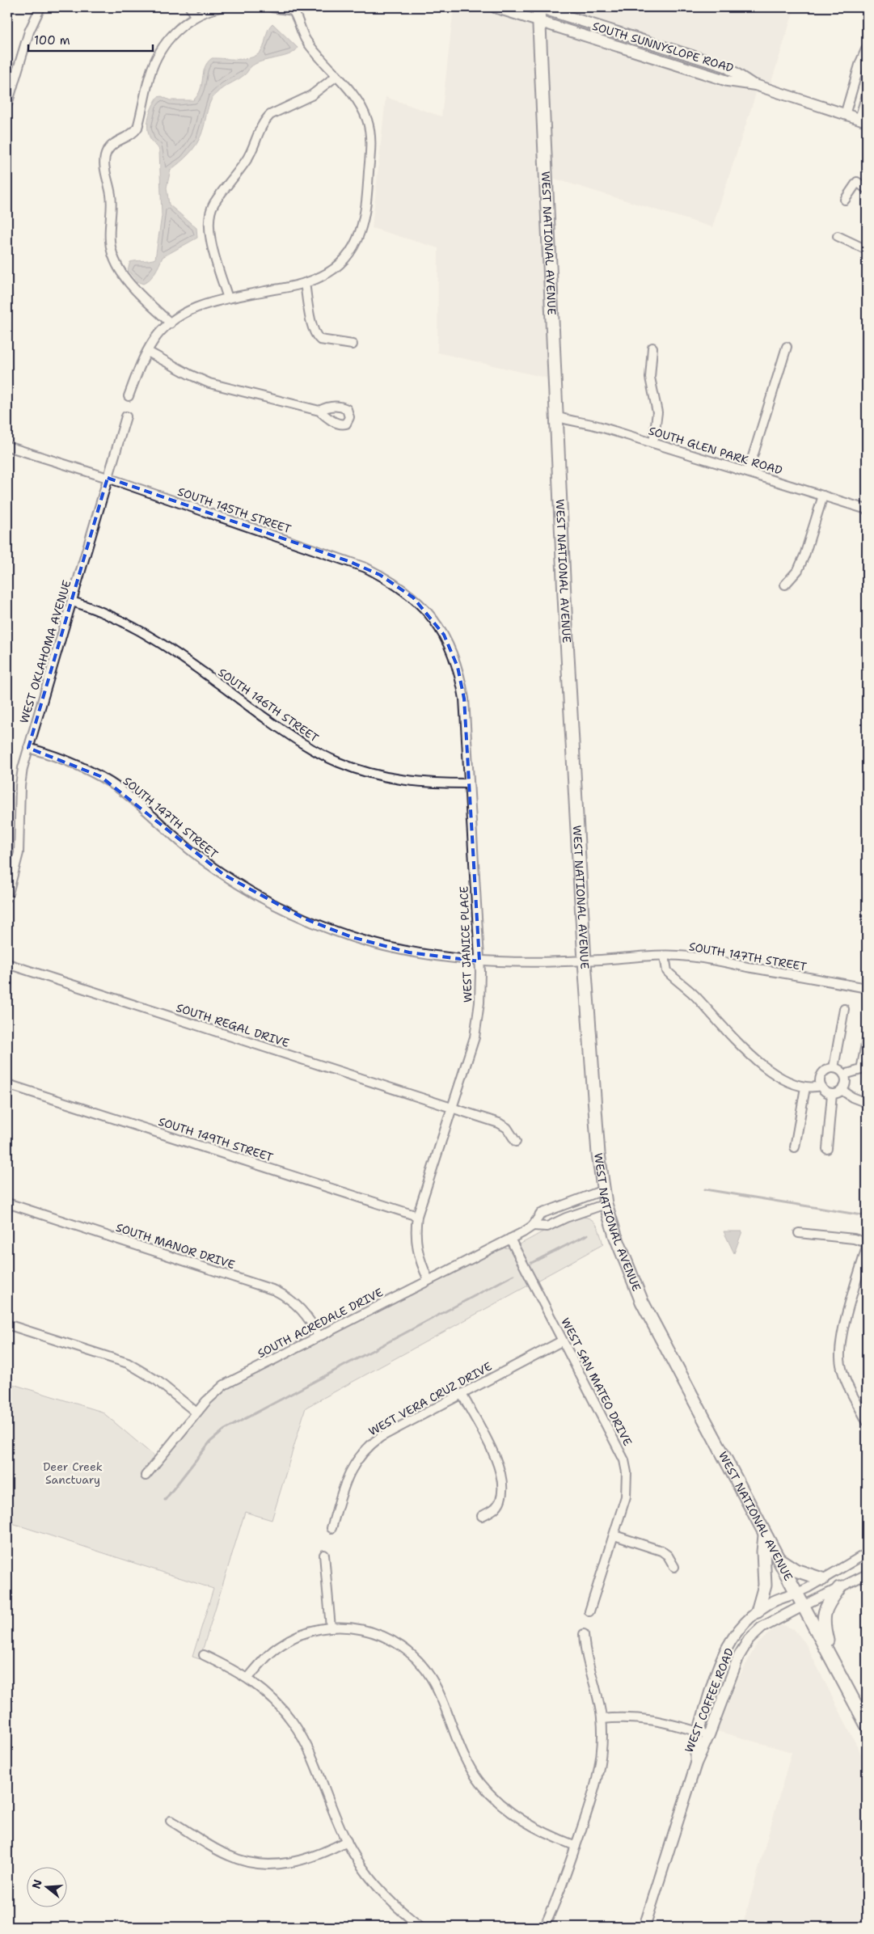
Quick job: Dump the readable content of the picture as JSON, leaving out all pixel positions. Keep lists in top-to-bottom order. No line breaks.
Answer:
{"streets":{"main road":["WEST NATIONAL AVENUE"],"street":["SOUTH SUNNYSLOPE ROAD","SOUTH GLEN PARK ROAD","SOUTH 145TH STREET","WEST OKLAHOMA AVENUE","SOUTH 146TH STREET","SOUTH 147TH STREET","WEST JANICE PLACE","SOUTH REGAL DRIVE","SOUTH 149TH STREET","SOUTH MANOR DRIVE","SOUTH ACREDALE DRIVE","WEST SAN MATEO DRIVE","WEST VERA CRUZ DRIVE","WEST COFFEE ROAD"]},"crossings":[["SOUTH SUNNYSLOPE ROAD","WEST NATIONAL AVENUE"],["WEST NATIONAL AVENUE","SOUTH GLEN PARK ROAD"],["WEST NATIONAL AVENUE","SOUTH 147TH STREET"],["WEST NATIONAL AVENUE","SOUTH ACREDALE DRIVE"],["WEST NATIONAL AVENUE","WEST COFFEE ROAD"],["SOUTH 145TH STREET","WEST OKLAHOMA AVENUE"],["SOUTH 145TH STREET","WEST JANICE PLACE"],["WEST OKLAHOMA AVENUE","SOUTH 146TH STREET"],["WEST OKLAHOMA AVENUE","SOUTH 147TH STREET"],["SOUTH 146TH STREET","WEST JANICE PLACE"],["SOUTH 147TH STREET","WEST JANICE PLACE"],["WEST JANICE PLACE","SOUTH REGAL DRIVE"],["WEST JANICE PLACE","SOUTH 149TH STREET"],["WEST JANICE PLACE","SOUTH ACREDALE DRIVE"],["SOUTH MANOR DRIVE","SOUTH ACREDALE DRIVE"],["SOUTH ACREDALE DRIVE","WEST SAN MATEO DRIVE"],["WEST SAN MATEO DRIVE","WEST VERA CRUZ DRIVE"]],"parks":["Deer Creek Sanctuary"],"scale_bar":"100 m","north":"left"}
